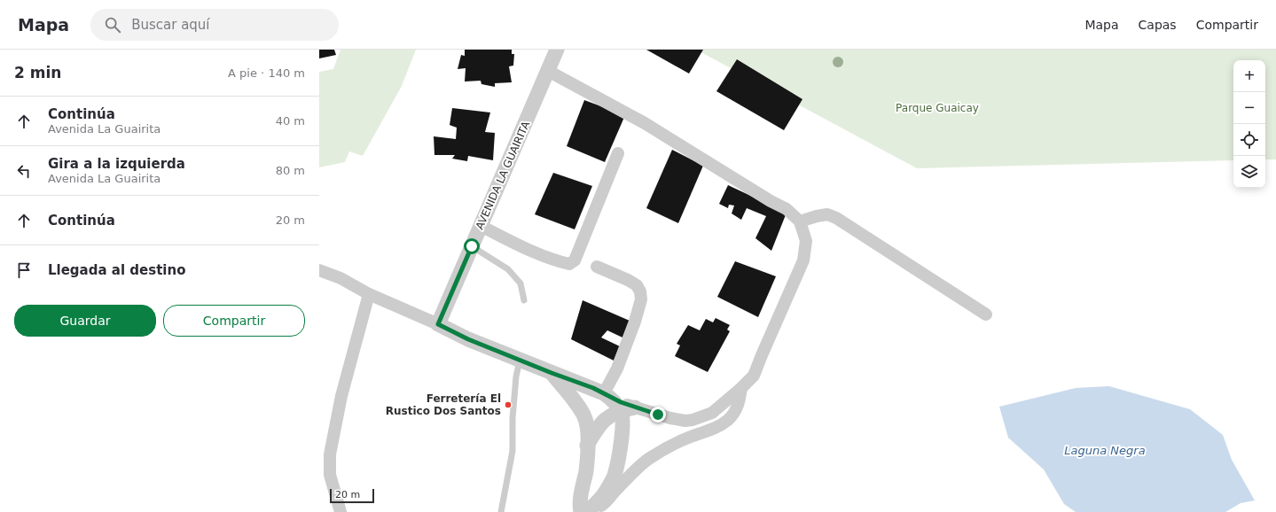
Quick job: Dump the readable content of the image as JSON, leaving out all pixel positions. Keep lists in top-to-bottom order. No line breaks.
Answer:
{"streets":{"street":["AVENIDA LA GUAIRITA"]},"water":["Laguna Negra"],"parks":["Parque Guaicay"],"places":["Ferretería El Rustico Dos Santos"],"scale_bar":"20 m","page":{"header":"Mapa","search":"Buscar aquí","nav":["Mapa","Capas","Compartir"],"heading":["2 min","A pie · 140 m"],"map_buttons":["+","−"],"list":[["Continúa","Avenida La Guairita","40 m"],["Gira a la izquierda","Avenida La Guairita","80 m"],["Continúa","20 m"],"Llegada al destino"],"buttons":["Guardar","Compartir"],"scale":"20 m"}}
